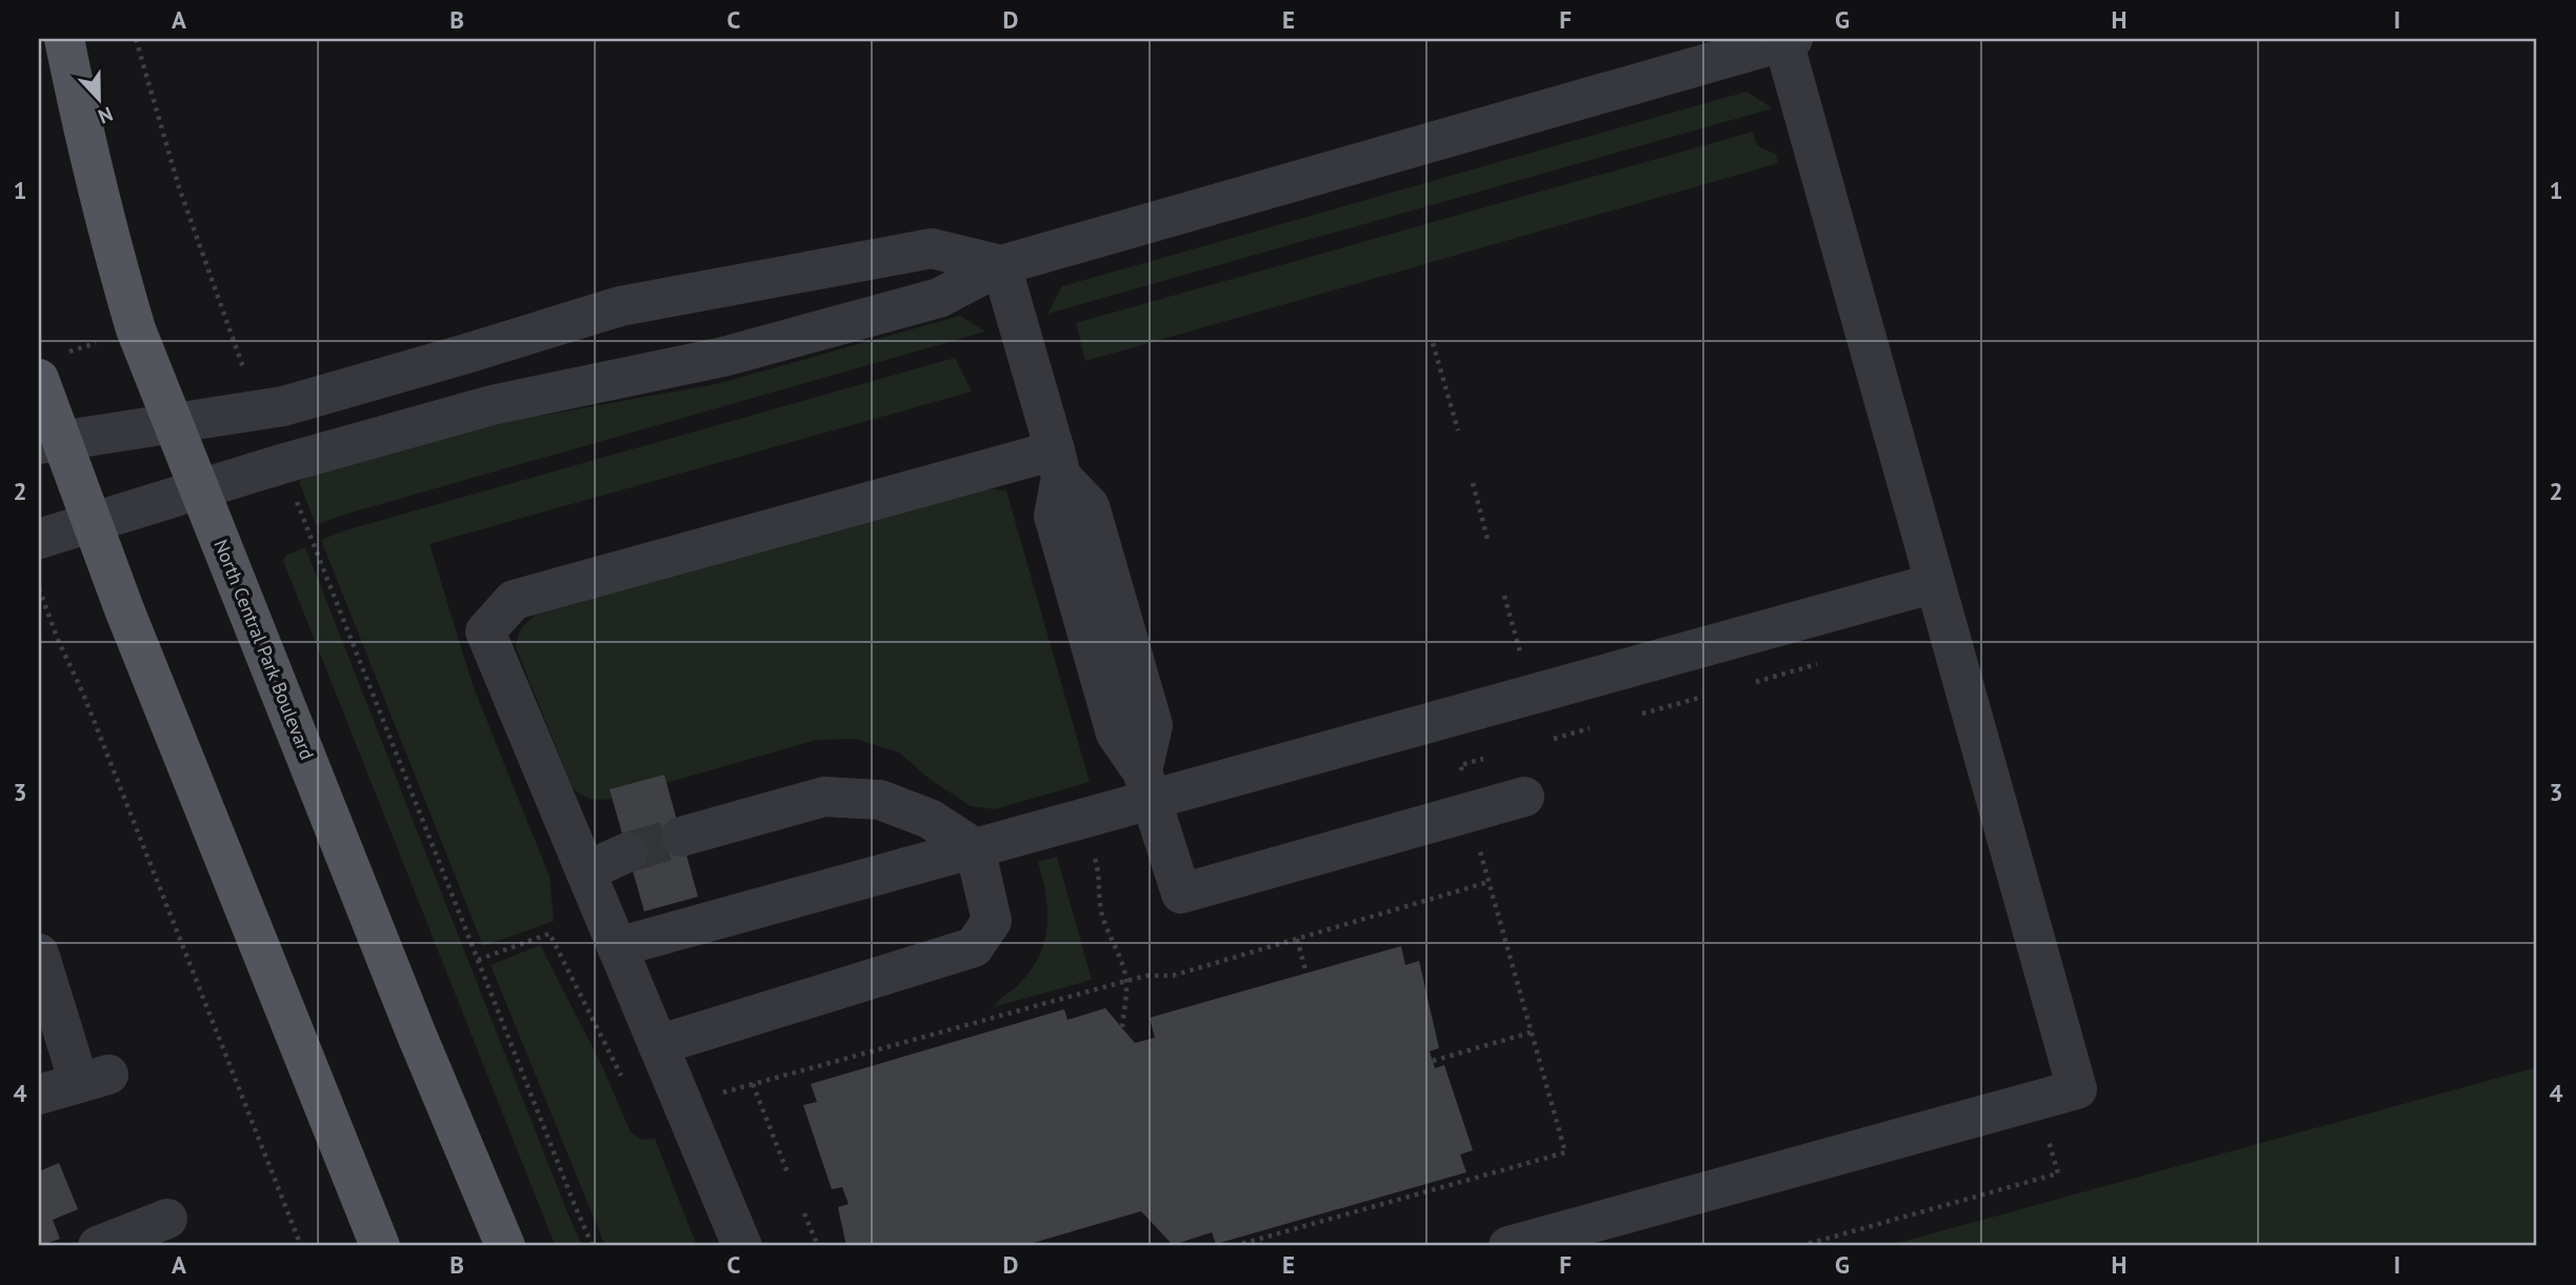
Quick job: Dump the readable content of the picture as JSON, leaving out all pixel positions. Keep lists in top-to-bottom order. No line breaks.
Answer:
{"streets":{"main road":["North Central Park Boulevard"]},"north":"bottom","grid":{"columns":["A","B","C","D","E","F","G","H","I"],"rows":["1","2","3","4"]}}
